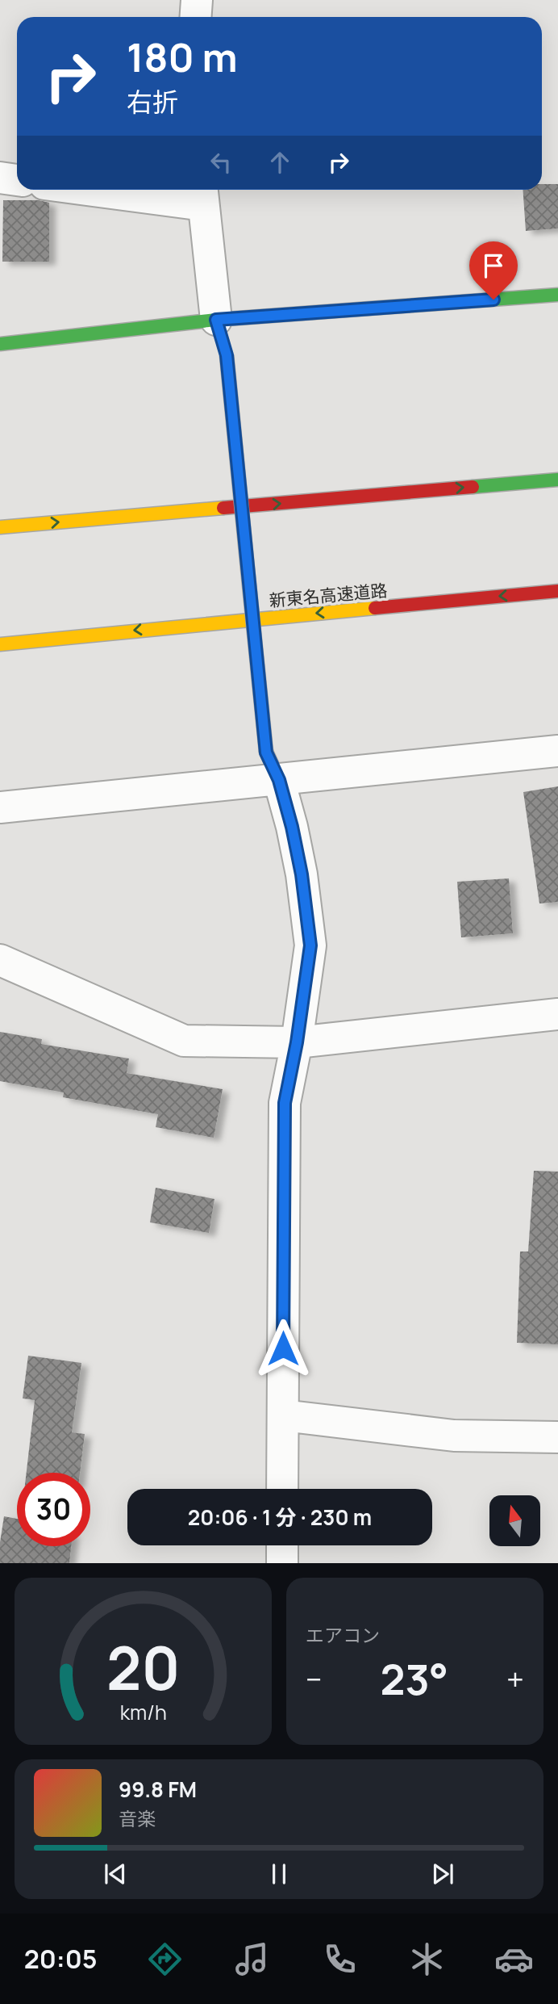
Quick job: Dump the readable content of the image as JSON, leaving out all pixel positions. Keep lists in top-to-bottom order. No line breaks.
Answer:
{"streets":{"main road":["新東名高速道路"]},"north":"top","page":{"turn":["180 m","右折"],"limit":"30","trip":"20:06 · 1 分 · 230 m","tile":"エアコン","heat":["−","23°","+"],"song":["99.8 FM","音楽"],"tabs":"20:05","gauge":["20","km/h"]}}
